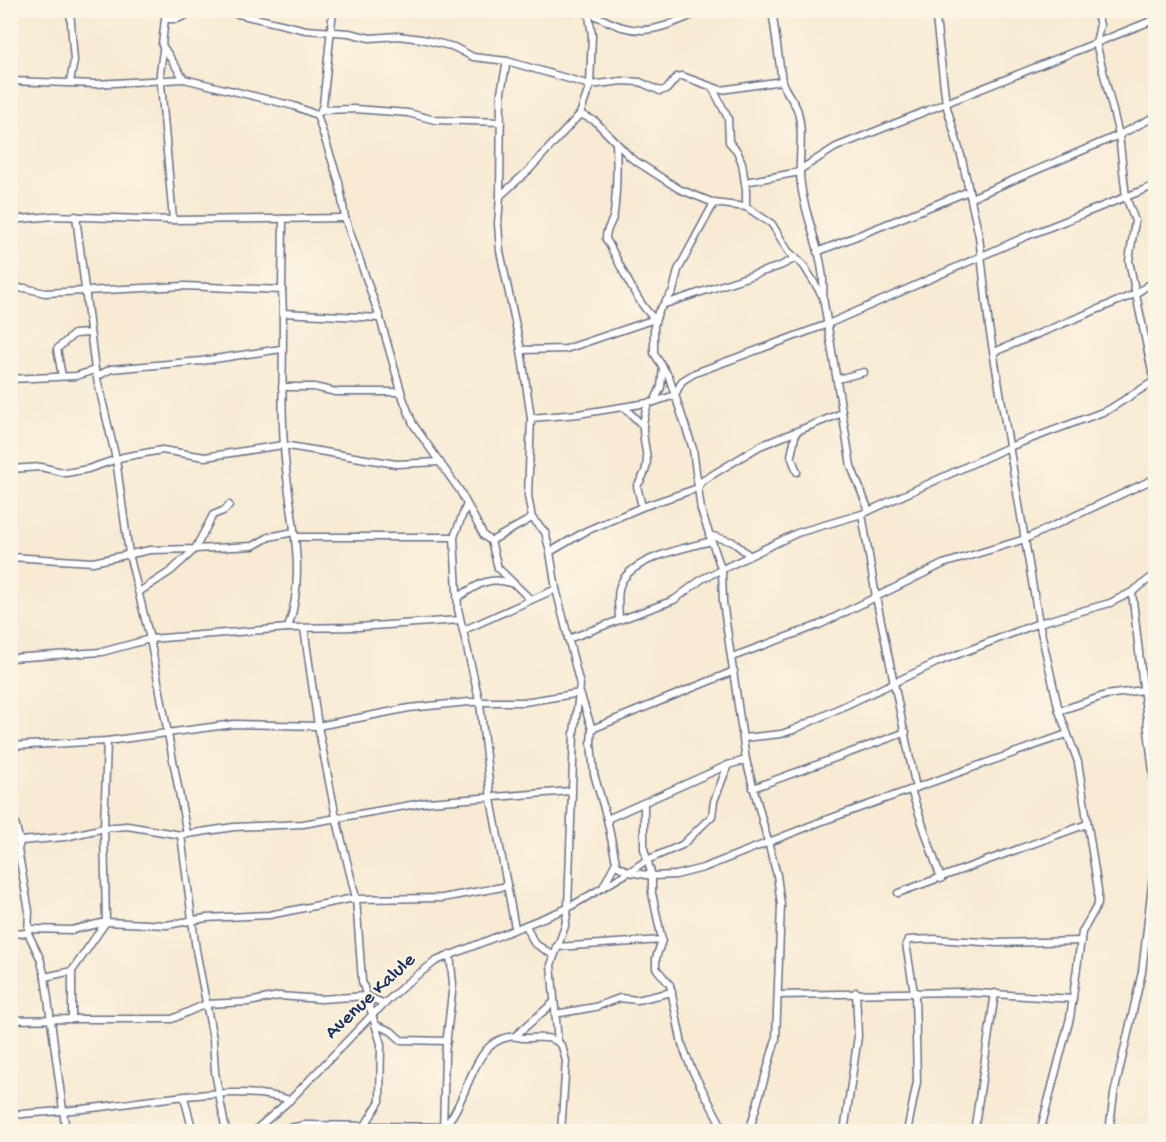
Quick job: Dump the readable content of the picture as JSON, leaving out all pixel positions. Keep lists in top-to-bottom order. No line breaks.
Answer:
{"streets":{"street":["Avenue Kalule"]}}
